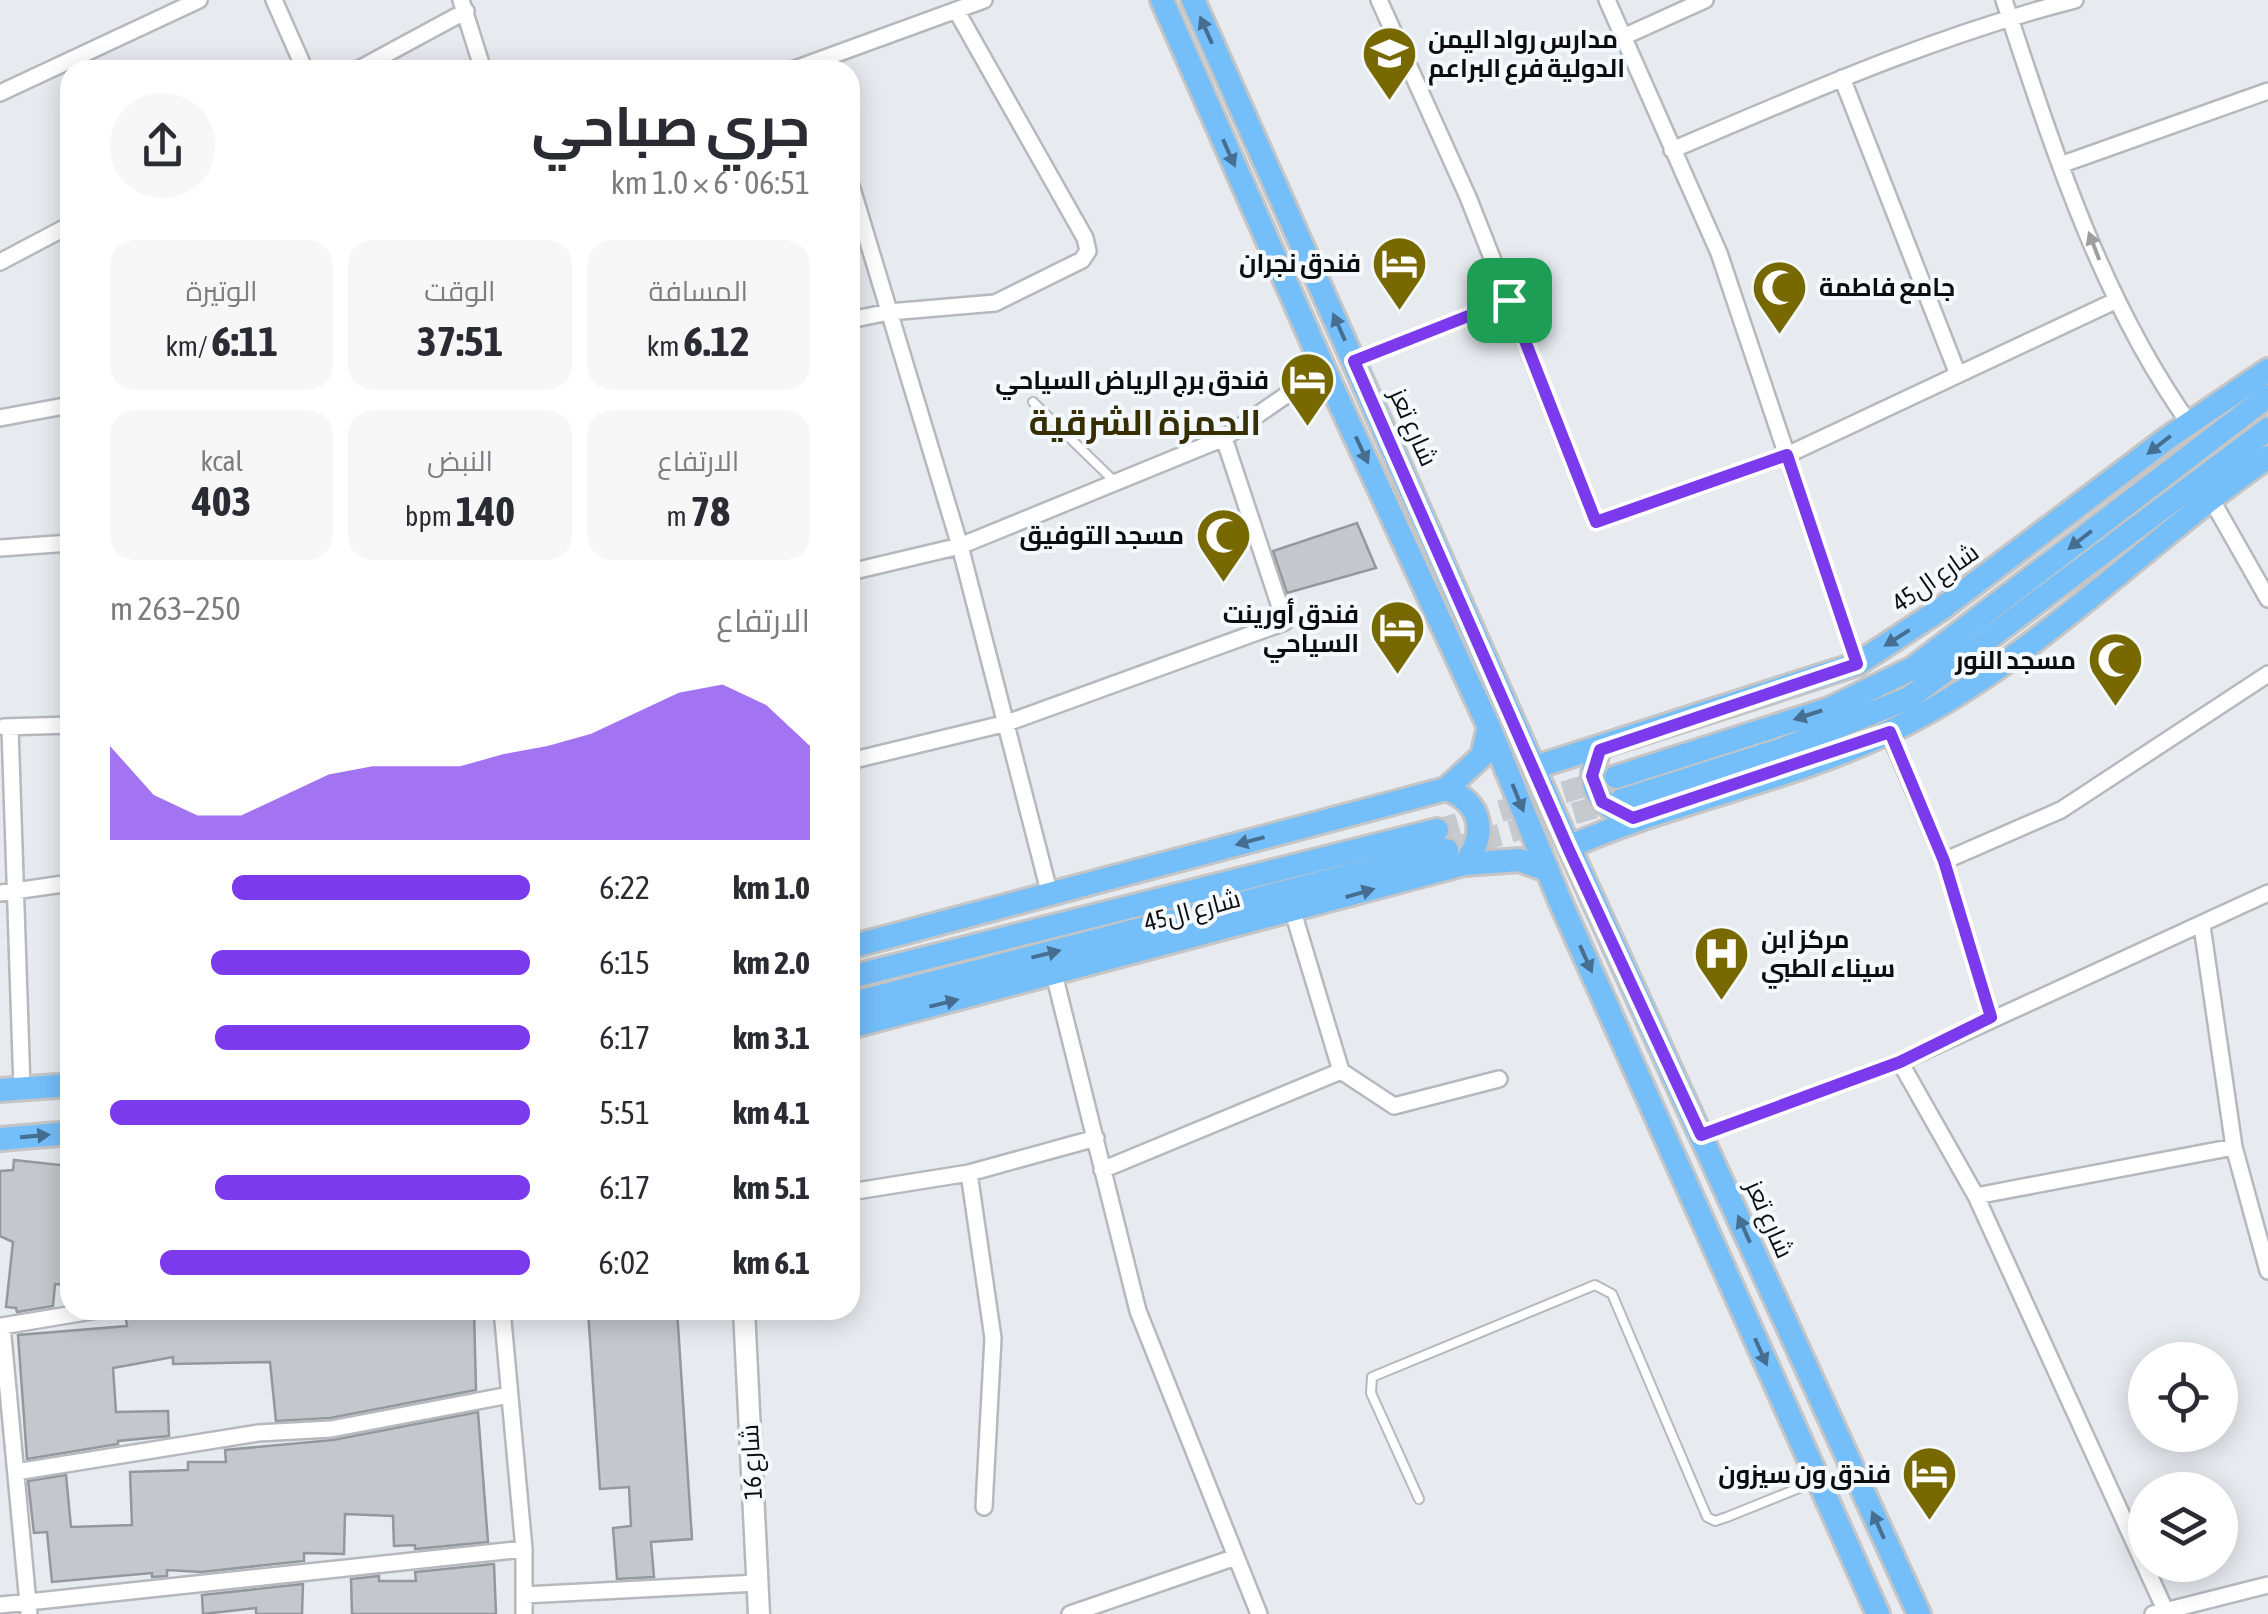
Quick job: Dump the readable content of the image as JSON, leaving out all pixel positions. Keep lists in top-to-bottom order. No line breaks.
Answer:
{"streets":{"main road":["شارع تعز","شارع ال45"],"street":["شارع 16"]},"crossings":[["شارع تعز","شارع ال45"]],"districts":["الحمزة الشرقية"],"places":{"school or university":["مدارس رواد اليمن الدولية فرع البراعم"],"hotel":["فندق نجران","فندق برج الرياض السياحي","فندق أورينت السياحي","فندق ون سيزون"],"mosque":["جامع فاطمة","مسجد التوفيق","مسجد النور"],"hospital":["مركز ابن سيناء الطبي"]},"page":{"heading":["جري صباحي","06:51 · 6 × 1.0 km"],"stats":[["المسافة","6.12 km"],["الوقت","37:51"],["الوتيرة","6:11 /km"],["الارتفاع","78 m"],["النبض","140 bpm"],["kcal","403"]],"chart":["الارتفاع","250–263 m"],"list":[{"name":"1.0 km","note":"6:22"},{"name":"2.0 km","note":"6:15"},{"name":"3.1 km","note":"6:17"},{"name":"4.1 km","note":"5:51"},{"name":"5.1 km","note":"6:17"},{"name":"6.1 km","note":"6:02"}]}}
